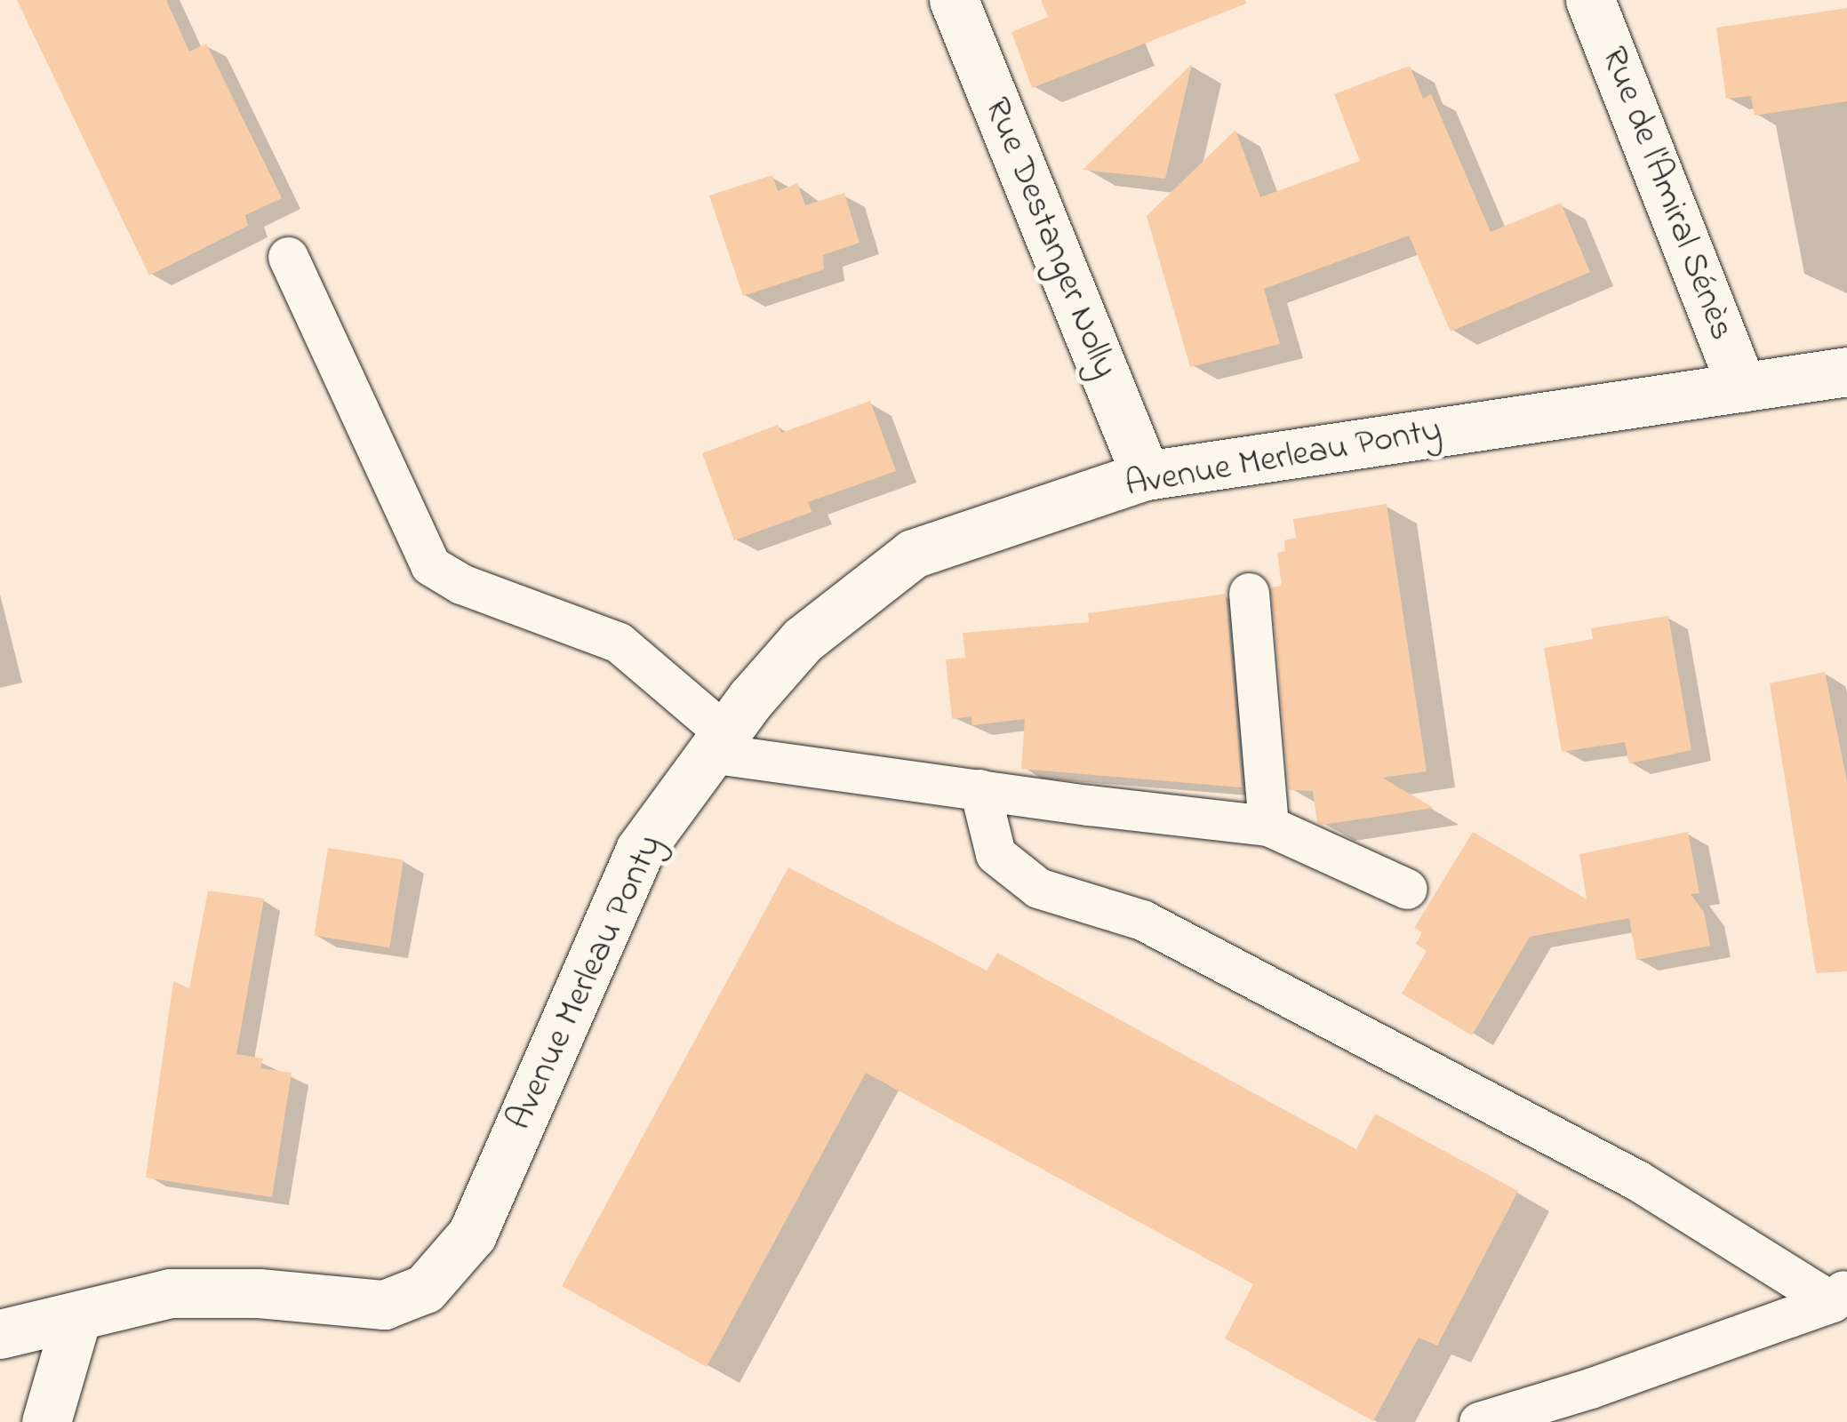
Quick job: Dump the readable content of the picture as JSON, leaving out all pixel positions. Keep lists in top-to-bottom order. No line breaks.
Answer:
{"streets":{"street":["Rue de l'Amiral Sénès","Rue Destanger Nolly","Avenue Merleau Ponty"]},"crossings":[["Rue de l'Amiral Sénès","Avenue Merleau Ponty"],["Rue Destanger Nolly","Avenue Merleau Ponty"]]}
